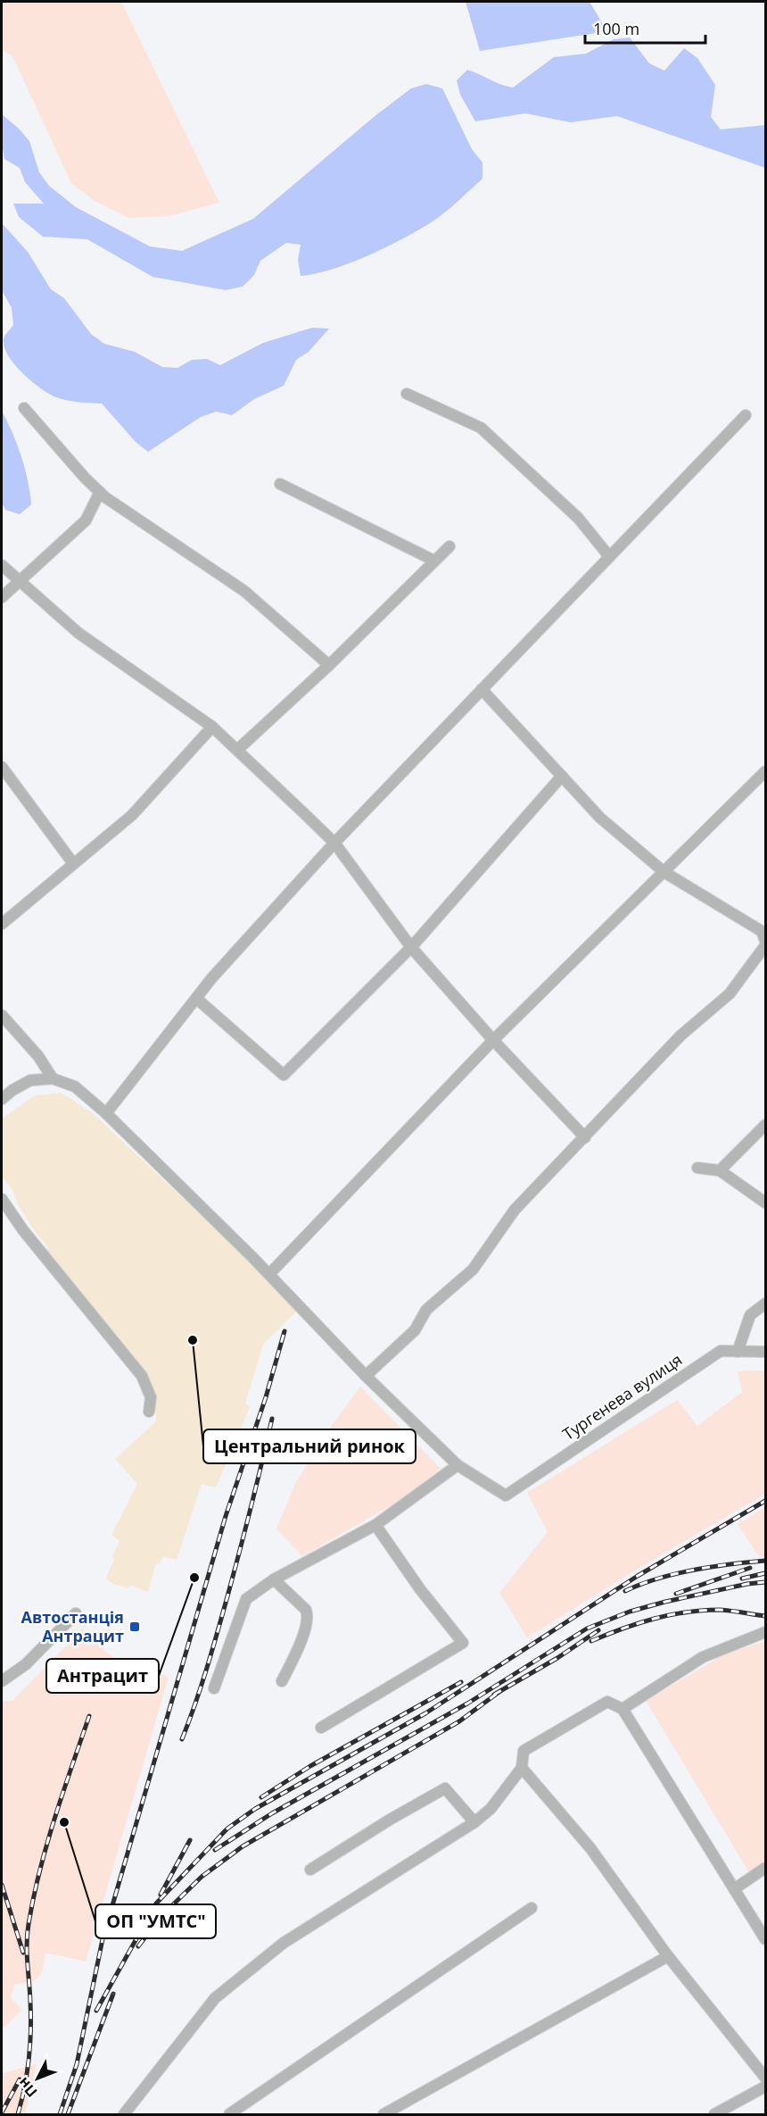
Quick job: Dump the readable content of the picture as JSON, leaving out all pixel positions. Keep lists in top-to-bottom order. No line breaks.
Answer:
{"streets":{"street":["Тургенева вулиця"]},"places":{"other":["Центральний ринок","Антрацит","ОП \"УМТС\""],"transit":["Автостанція Антрацит"]},"scale_bar":"100 m","north":"bottom left"}
